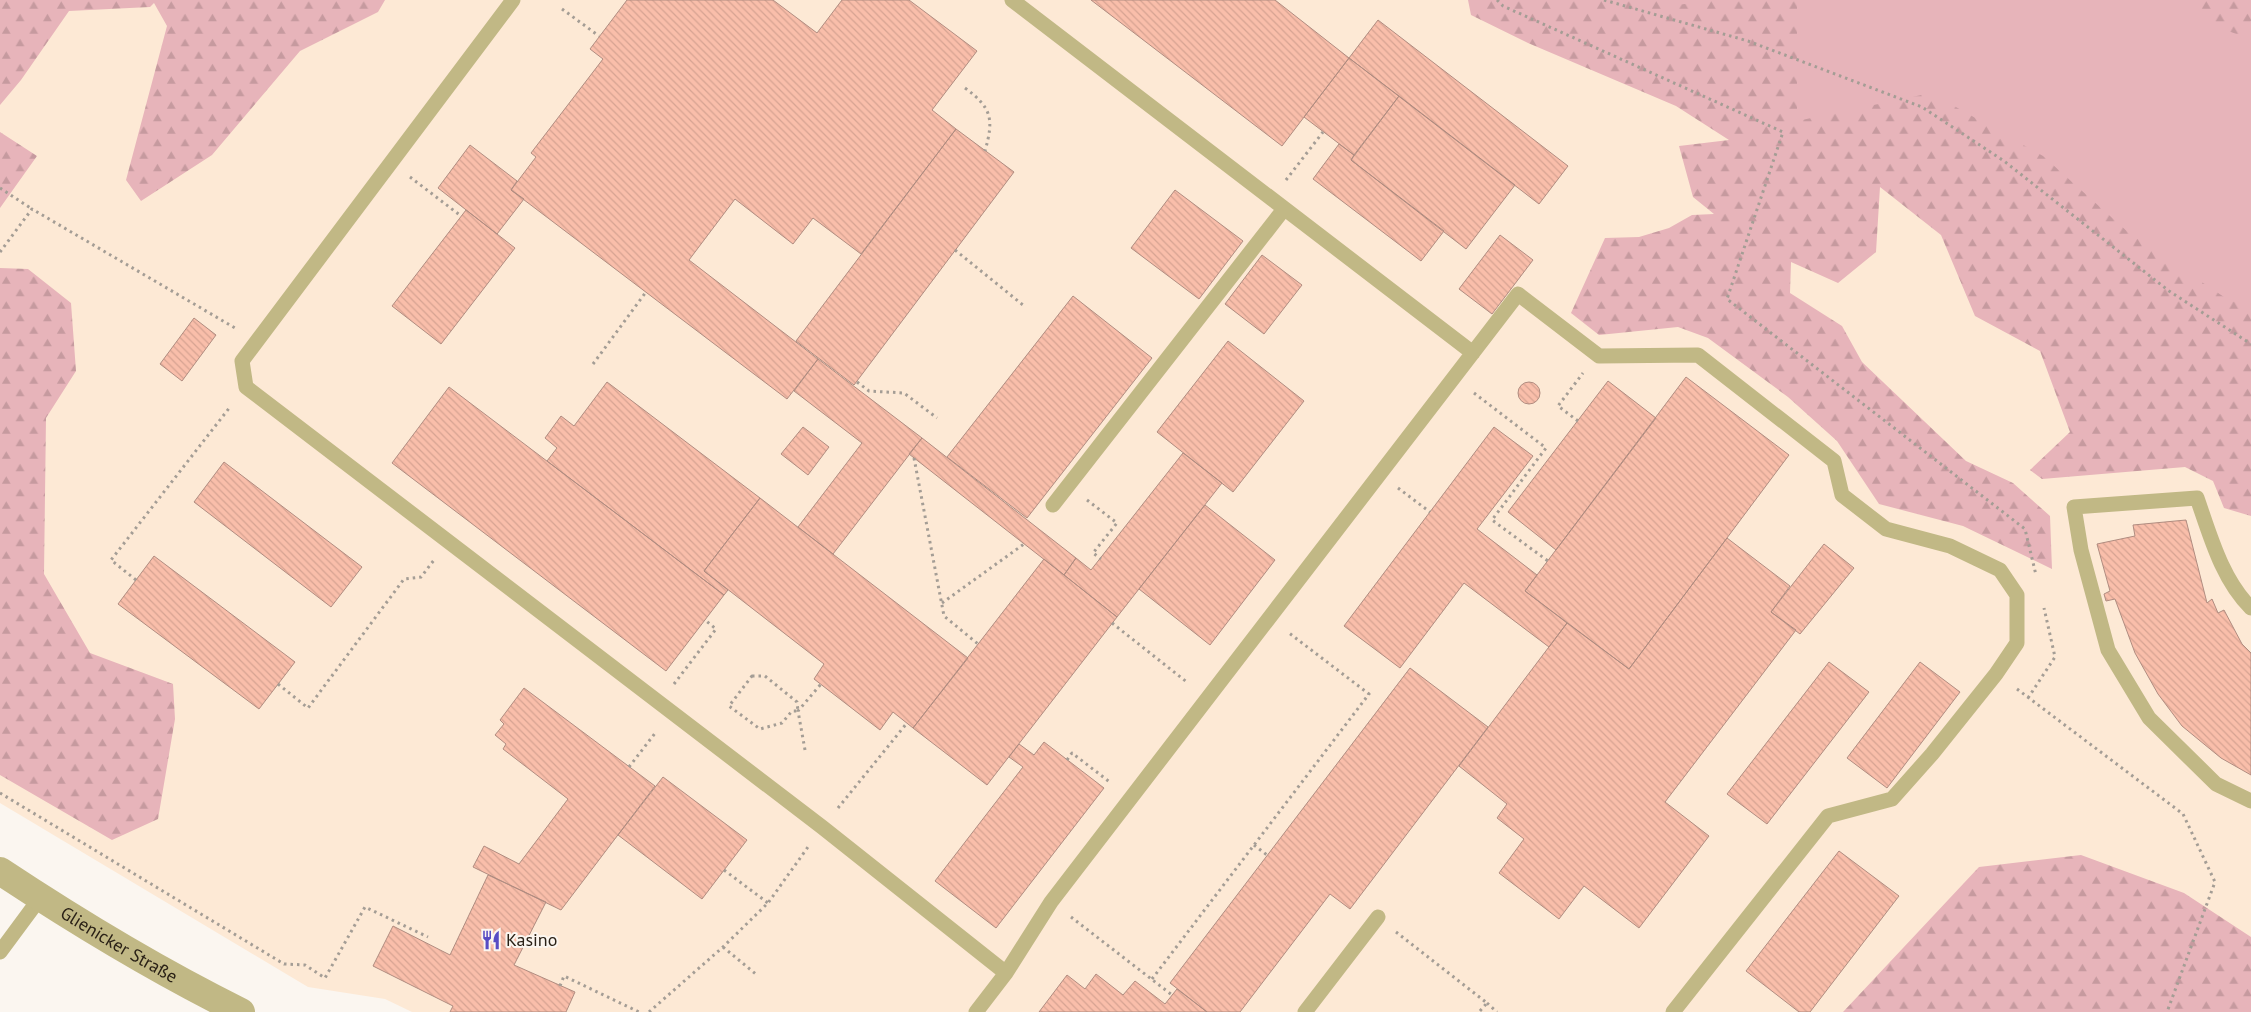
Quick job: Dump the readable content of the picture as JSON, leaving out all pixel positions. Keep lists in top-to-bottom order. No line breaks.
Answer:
{"streets":{"street":["Glienicker Straße"]},"places":{"restaurant":["Kasino"]}}
